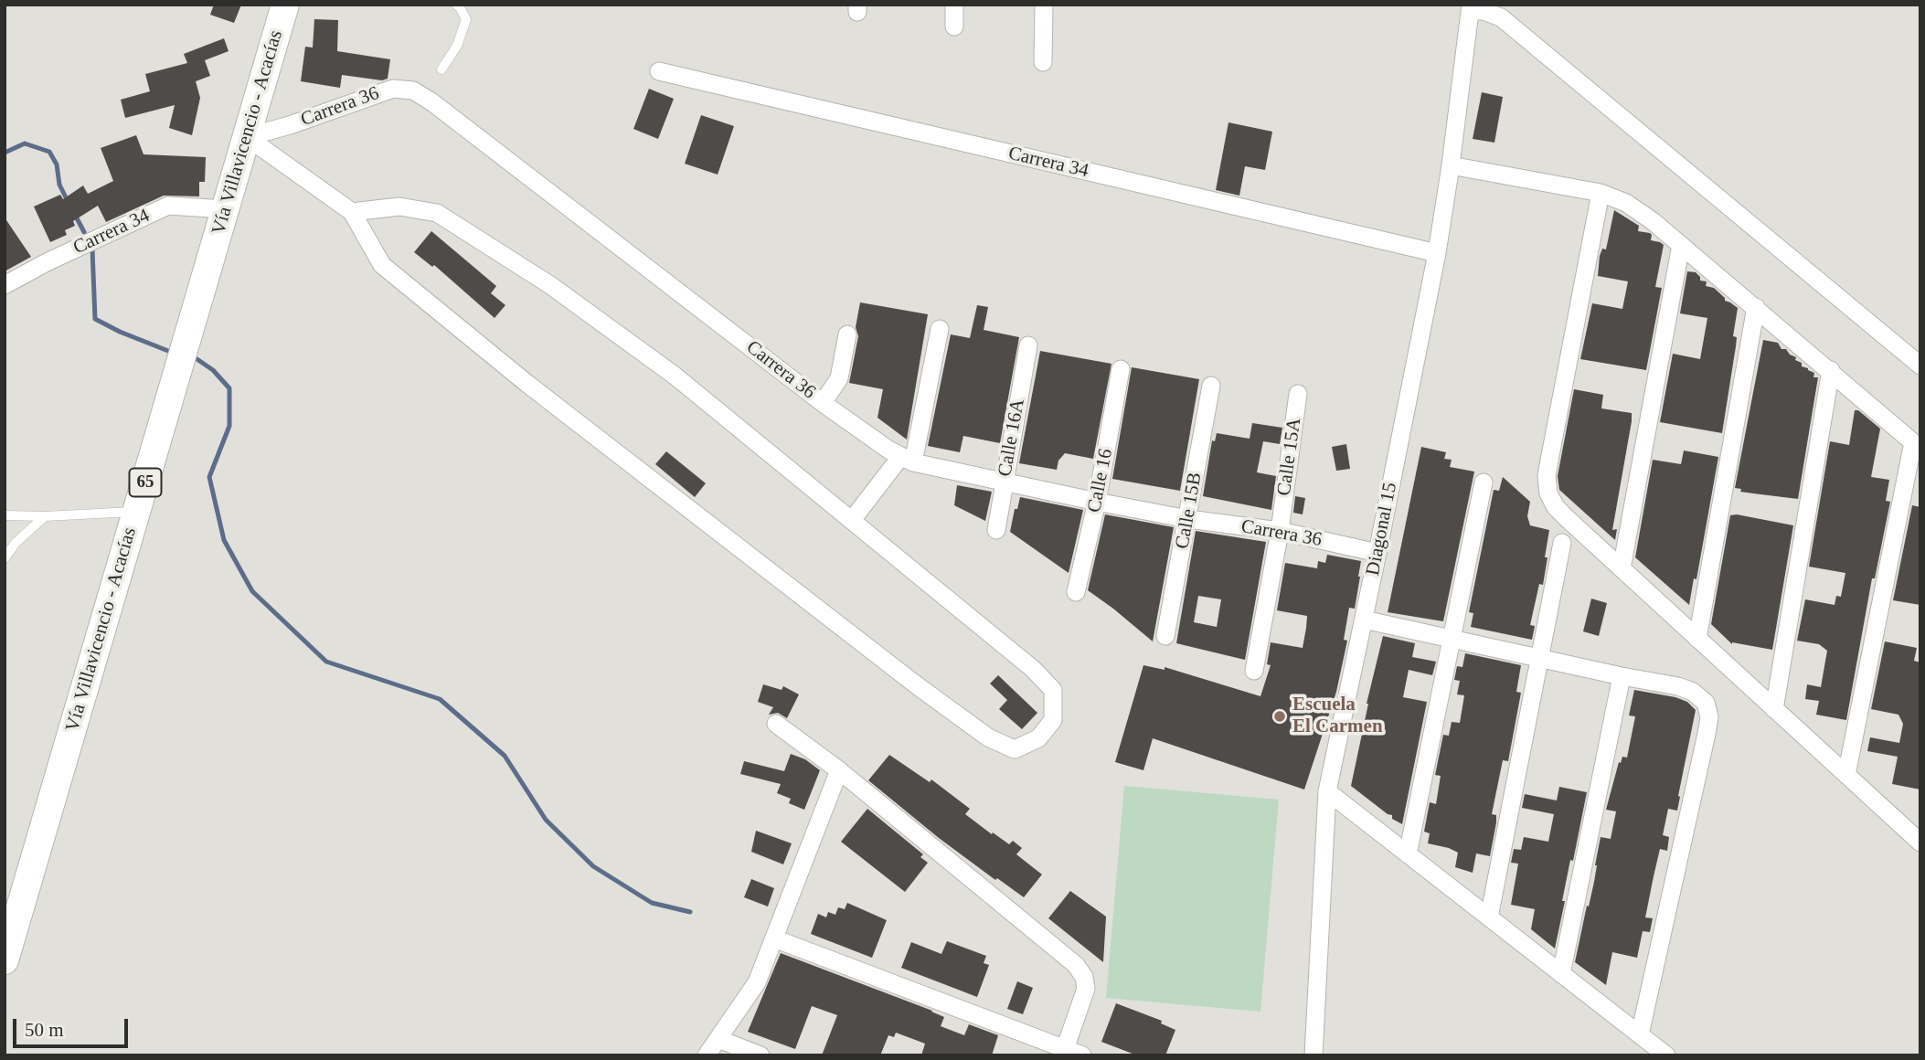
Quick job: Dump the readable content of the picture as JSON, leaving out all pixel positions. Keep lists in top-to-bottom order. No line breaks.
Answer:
{"streets":{"main road":["Vía Villavicencio - Acacías","65"],"street":["Carrera 36","Carrera 34","Calle 16A","Calle 15A","Calle 16","Calle 15B","Diagonal 15"]},"crossings":[["Carrera 36","Vía Villavicencio - Acacías"],["Carrera 36","Calle 16A"],["Carrera 36","Calle 15A"],["Carrera 36","Calle 16"],["Carrera 36","Calle 15B"],["Carrera 36","Diagonal 15"],["Vía Villavicencio - Acacías","Carrera 34"],["Carrera 34","Diagonal 15"]],"places":["Escuela El Carmen"],"scale_bar":"50 m"}
